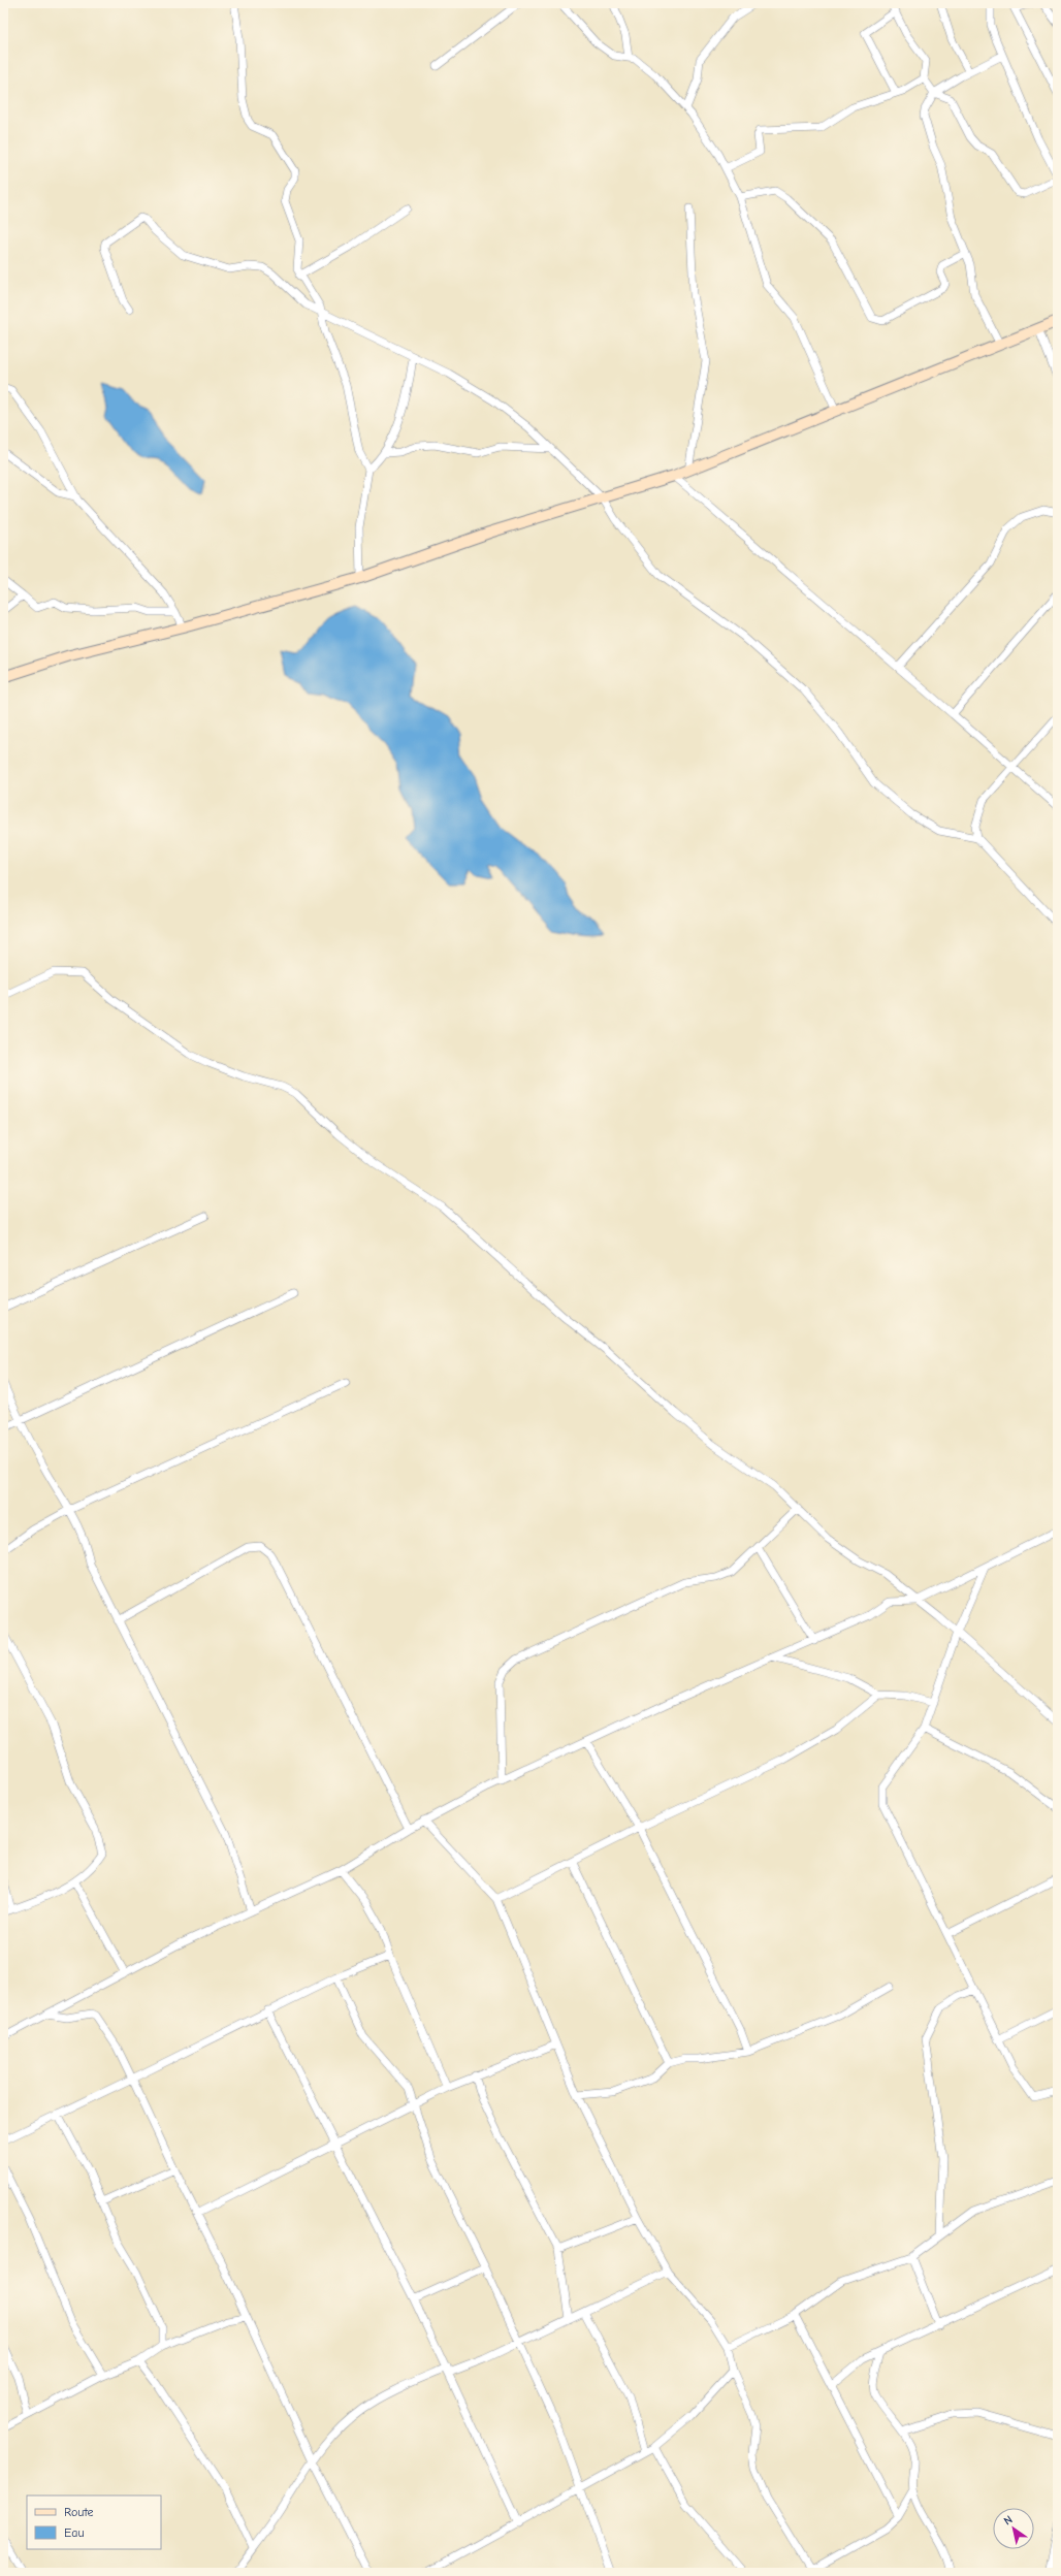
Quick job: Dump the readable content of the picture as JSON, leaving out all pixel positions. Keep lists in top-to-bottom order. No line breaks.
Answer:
{"legend":["Route","Eau"],"north":"top left"}
